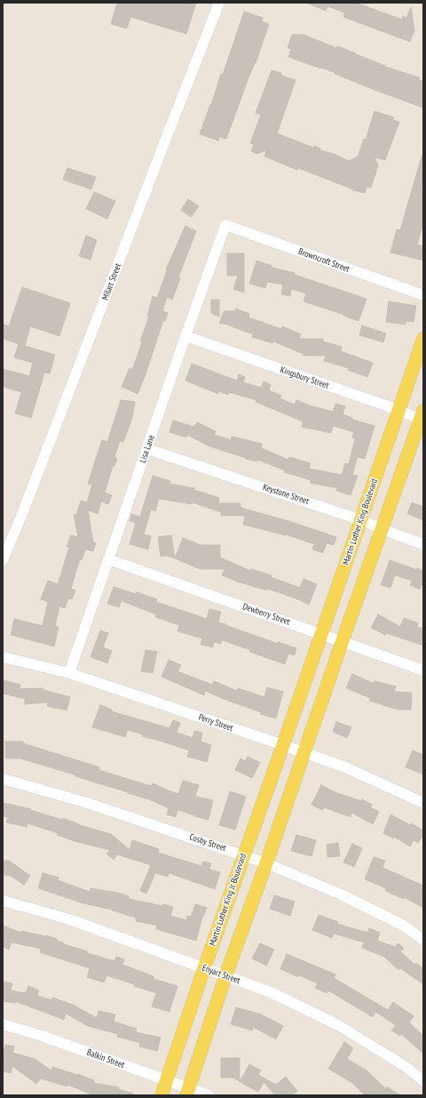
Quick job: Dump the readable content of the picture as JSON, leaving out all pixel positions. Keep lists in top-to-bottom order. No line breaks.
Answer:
{"streets":{"main road":["Martin Luther King Boulevard","Martin Luther King Jr Boulevard"],"street":["Browncroft Street","Milart Street","Kingsbury Street","Lisa Lane","Keystone Street","Dewberry Street","Perry Street","Cosby Street","Enyart Street","Balkin Street"]},"crossings":[["Browncroft Street","Lisa Lane"],["Kingsbury Street","Lisa Lane"],["Kingsbury Street","Martin Luther King Boulevard"],["Lisa Lane","Keystone Street"],["Lisa Lane","Dewberry Street"],["Lisa Lane","Perry Street"],["Keystone Street","Martin Luther King Boulevard"],["Martin Luther King Boulevard","Dewberry Street"],["Martin Luther King Boulevard","Martin Luther King Jr Boulevard"],["Perry Street","Martin Luther King Jr Boulevard"],["Cosby Street","Martin Luther King Jr Boulevard"],["Martin Luther King Jr Boulevard","Enyart Street"],["Martin Luther King Jr Boulevard","Balkin Street"]]}
